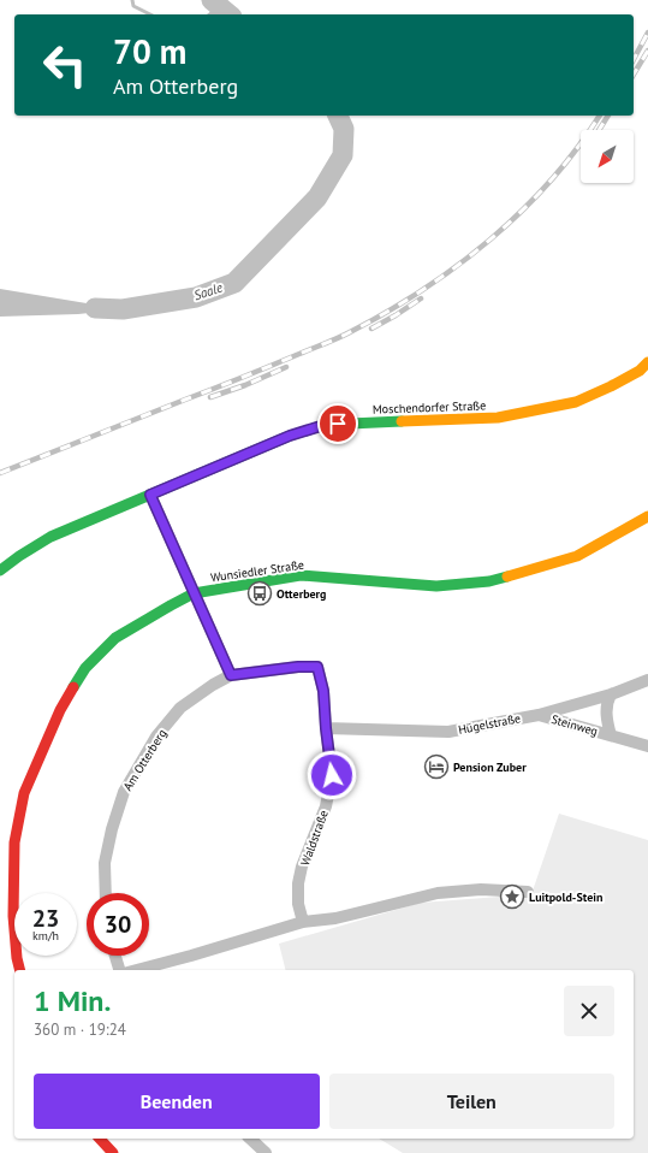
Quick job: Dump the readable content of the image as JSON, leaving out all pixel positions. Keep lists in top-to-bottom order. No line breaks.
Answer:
{"streets":{"main road":["Moschendorfer Straße","Wunsiedler Straße"],"street":["Hügelstraße","Steinweg","Am Otterberg","Waldstraße"]},"crossings":[["Hügelstraße","Steinweg"],["Hügelstraße","Waldstraße"],["Am Otterberg","Waldstraße"]],"water":["Saale"],"places":{"bus stop":["Otterberg"],"hotel":["Pension Zuber"],"place":["Luitpold-Stein"]},"north":"bottom left","page":{"turn":["70 m","Am Otterberg"],"speed":"23 km/h","limit":"30","heading":["1 Min.","360 m · 19:24"],"buttons":["Beenden","Teilen"]}}
